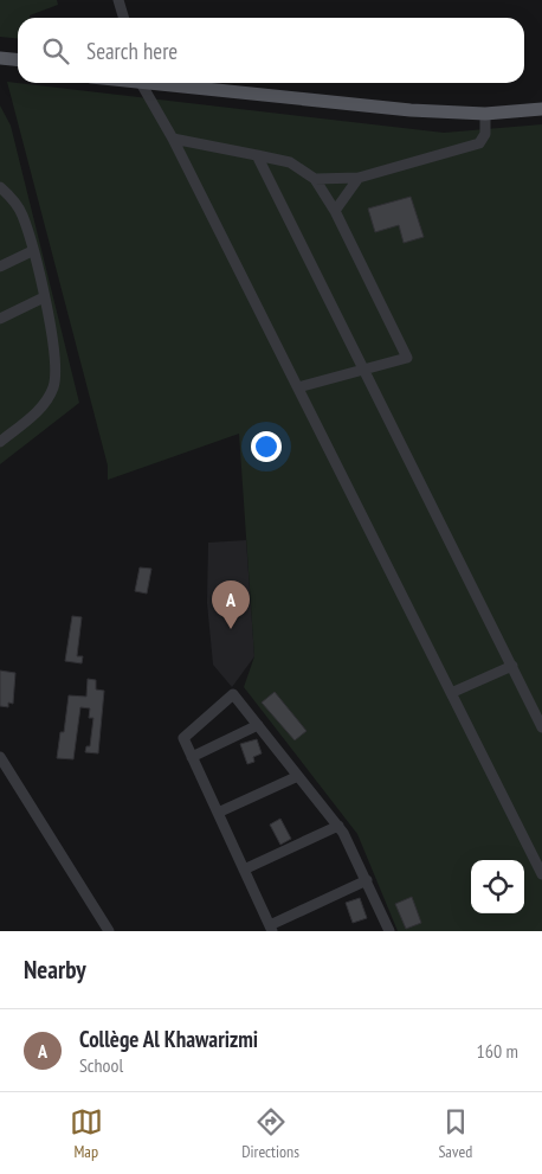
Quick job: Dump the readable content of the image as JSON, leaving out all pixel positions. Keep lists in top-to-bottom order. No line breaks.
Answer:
{"page":{"search":"Search here","pins":"A","heading":"Nearby","list":[{"mark":"A","name":"Collège Al Khawarizmi","note":"School","value":"160 m"}],"nav":["Map","Directions","Saved"]}}
